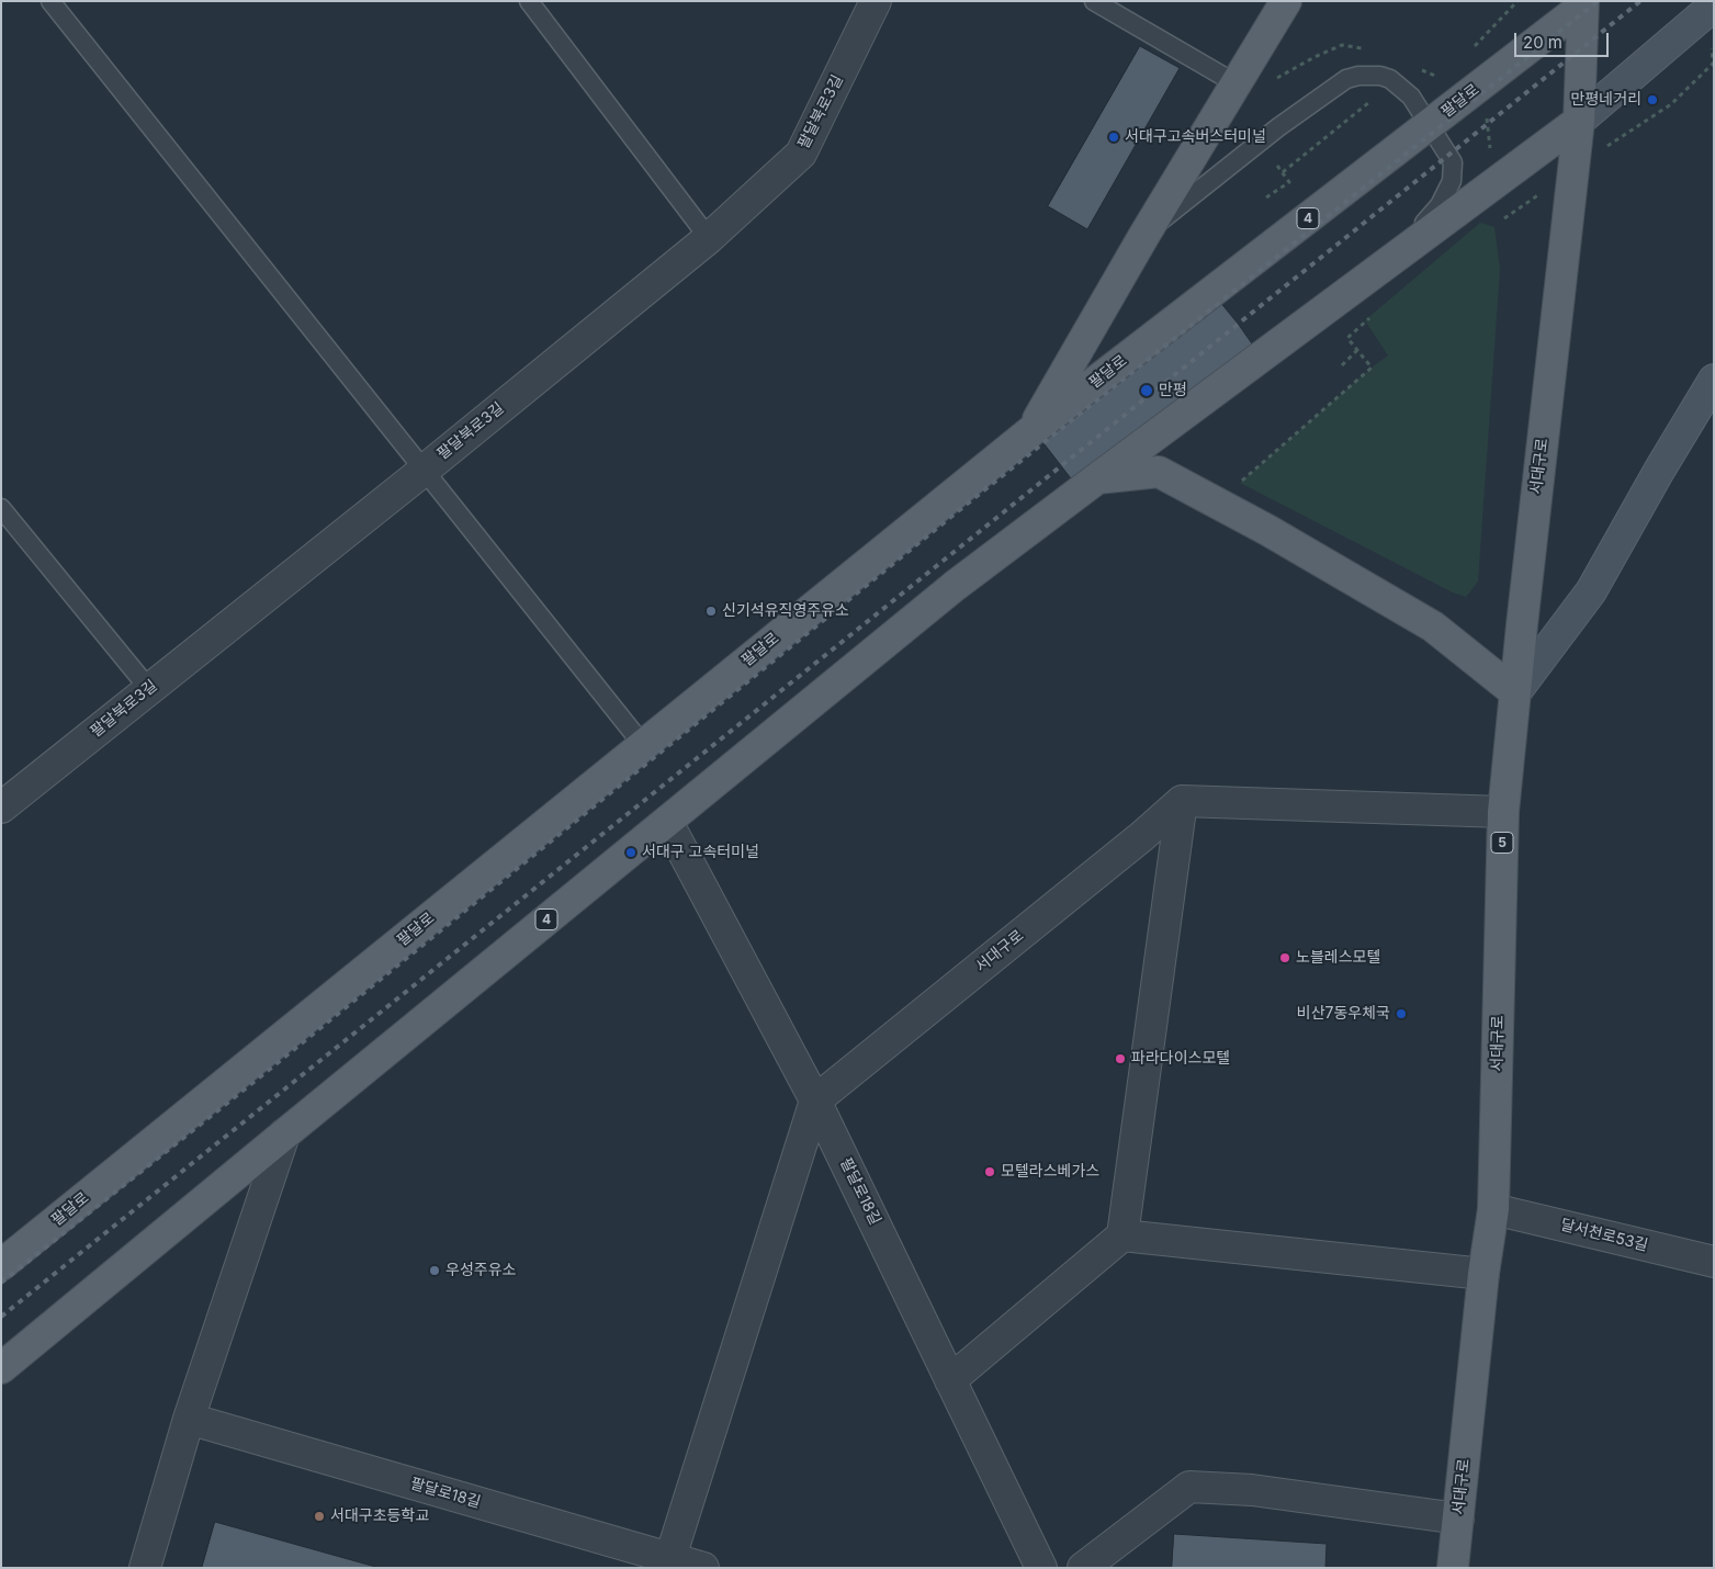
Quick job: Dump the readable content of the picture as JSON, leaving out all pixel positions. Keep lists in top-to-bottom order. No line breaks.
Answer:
{"streets":{"main road":["팔달로","4","서대구로","5"],"street":["팔달북로3길","팔달로18길","달서천로53길"]},"crossings":[["팔달로","5"],["4","서대구로"],["4","5"],["4","팔달로18길"],["서대구로","5"],["서대구로","팔달로18길"],["서대구로","달서천로53길"]],"places":["만평네거리","서대구고속버스터미널","만평","신기석유직영주유소","서대구 고속터미널","노블레스모텔","비산7동우체국","파라다이스모텔","모텔라스베가스","우성주유소","서대구초등학교"],"scale_bar":"20 m"}
